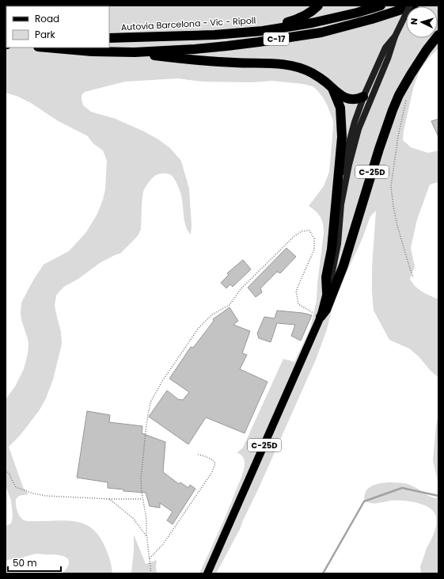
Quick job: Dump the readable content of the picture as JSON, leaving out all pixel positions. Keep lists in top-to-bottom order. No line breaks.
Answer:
{"streets":{"highway":["Autovia Barcelona - Vic - Ripoll","C-17","C-25D"]},"legend":["Road","Park"],"scale_bar":"50 m","north":"left"}
